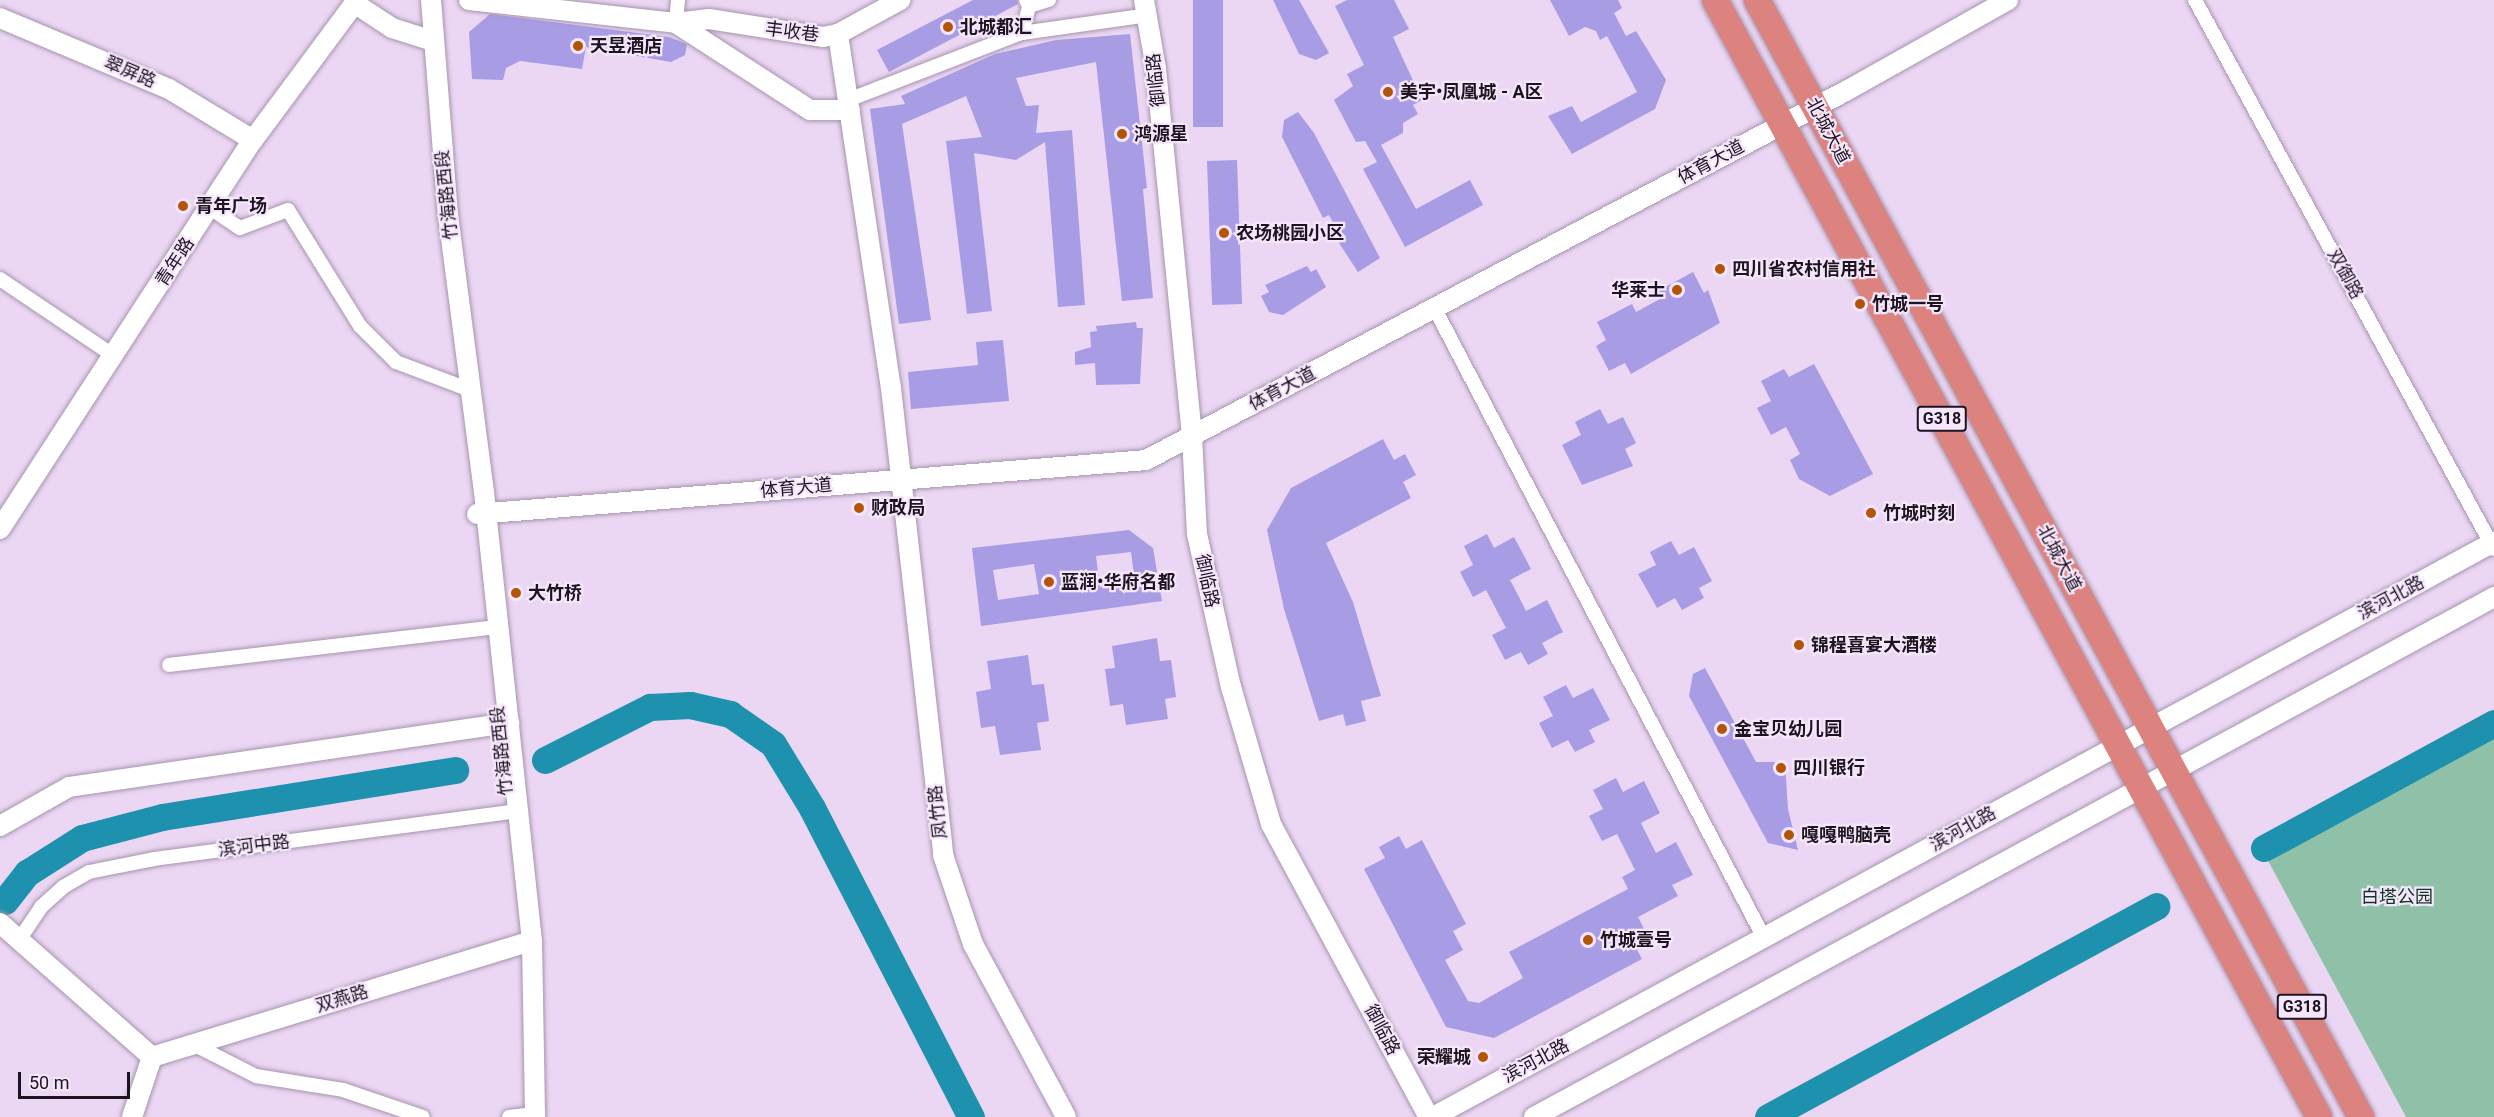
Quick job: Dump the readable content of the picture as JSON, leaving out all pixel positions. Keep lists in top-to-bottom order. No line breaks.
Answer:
{"streets":{"highway":["北城大道","G318"],"street":["丰收巷","翠屏路","御临路","体育大道","竹海路西段","青年路","双御路","滨河北路","凤竹路","滨河中路","双燕路"]},"crossings":[["丰收巷","凤竹路"],["翠屏路","青年路"],["御临路","体育大道"],["御临路","滨河北路"],["北城大道","体育大道"],["北城大道","滨河北路"],["体育大道","竹海路西段"],["体育大道","凤竹路"],["竹海路西段","滨河中路"],["竹海路西段","双燕路"],["双御路","滨河北路"]],"parks":["白塔公园"],"places":["北城都汇","天昱酒店","美宇•凤凰城 - A区","鸿源星","青年广场","农场桃园小区","四川省农村信用社","华莱士","竹城一号","财政局","竹城时刻","蓝润•华府名都","大竹桥","锦程喜宴大酒楼","金宝贝幼儿园","四川银行","嘎嘎鸭脑壳","竹城壹号","荣耀城"],"scale_bar":"50 m"}
